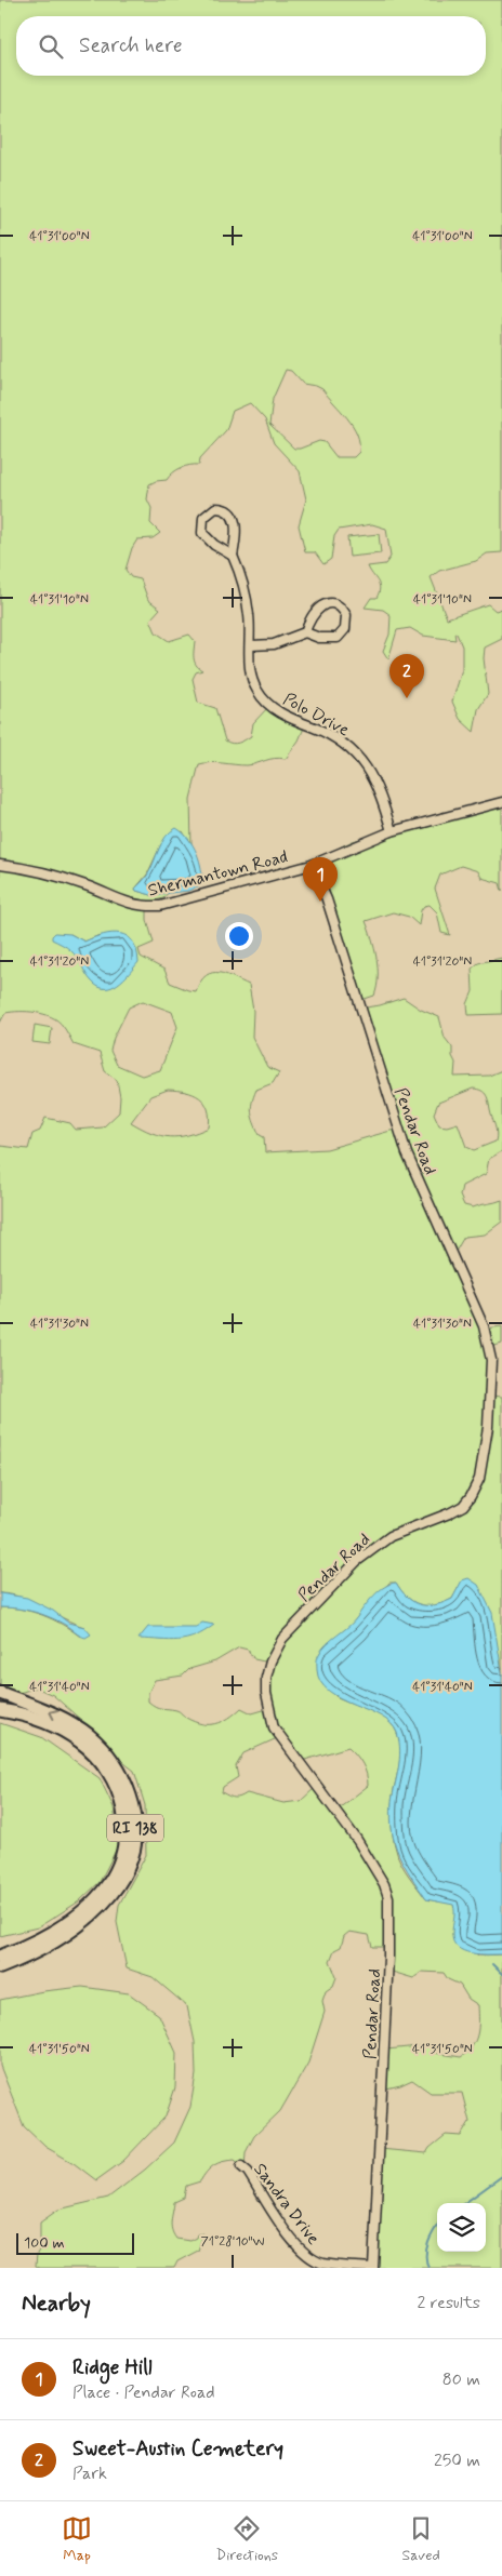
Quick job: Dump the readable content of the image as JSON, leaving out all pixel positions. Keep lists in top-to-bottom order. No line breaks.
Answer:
{"streets":{"highway":["RI 138"],"street":["Polo Drive","Shermantown Road","Pendar Road","Sandra Drive"]},"crossings":[["Polo Drive","Shermantown Road"],["Shermantown Road","Pendar Road"],["Pendar Road","Sandra Drive"]],"scale_bar":"100 m","page":{"search":"Search here","pins":["2","1"],"scale":"100 m","heading":["Nearby","2 results"],"list":[{"mark":"1","name":"Ridge Hill","note":"Place · Pendar Road","value":"80 m"},{"mark":"2","name":"Sweet-Austin Cemetery","note":"Park","value":"250 m"}],"nav":["Map","Directions","Saved"]},"coordinates":["41°31'00\"N","41°31'10\"N","41°31'20\"N","41°31'30\"N","41°31'40\"N","41°31'50\"N","71°28'10\"W"]}
